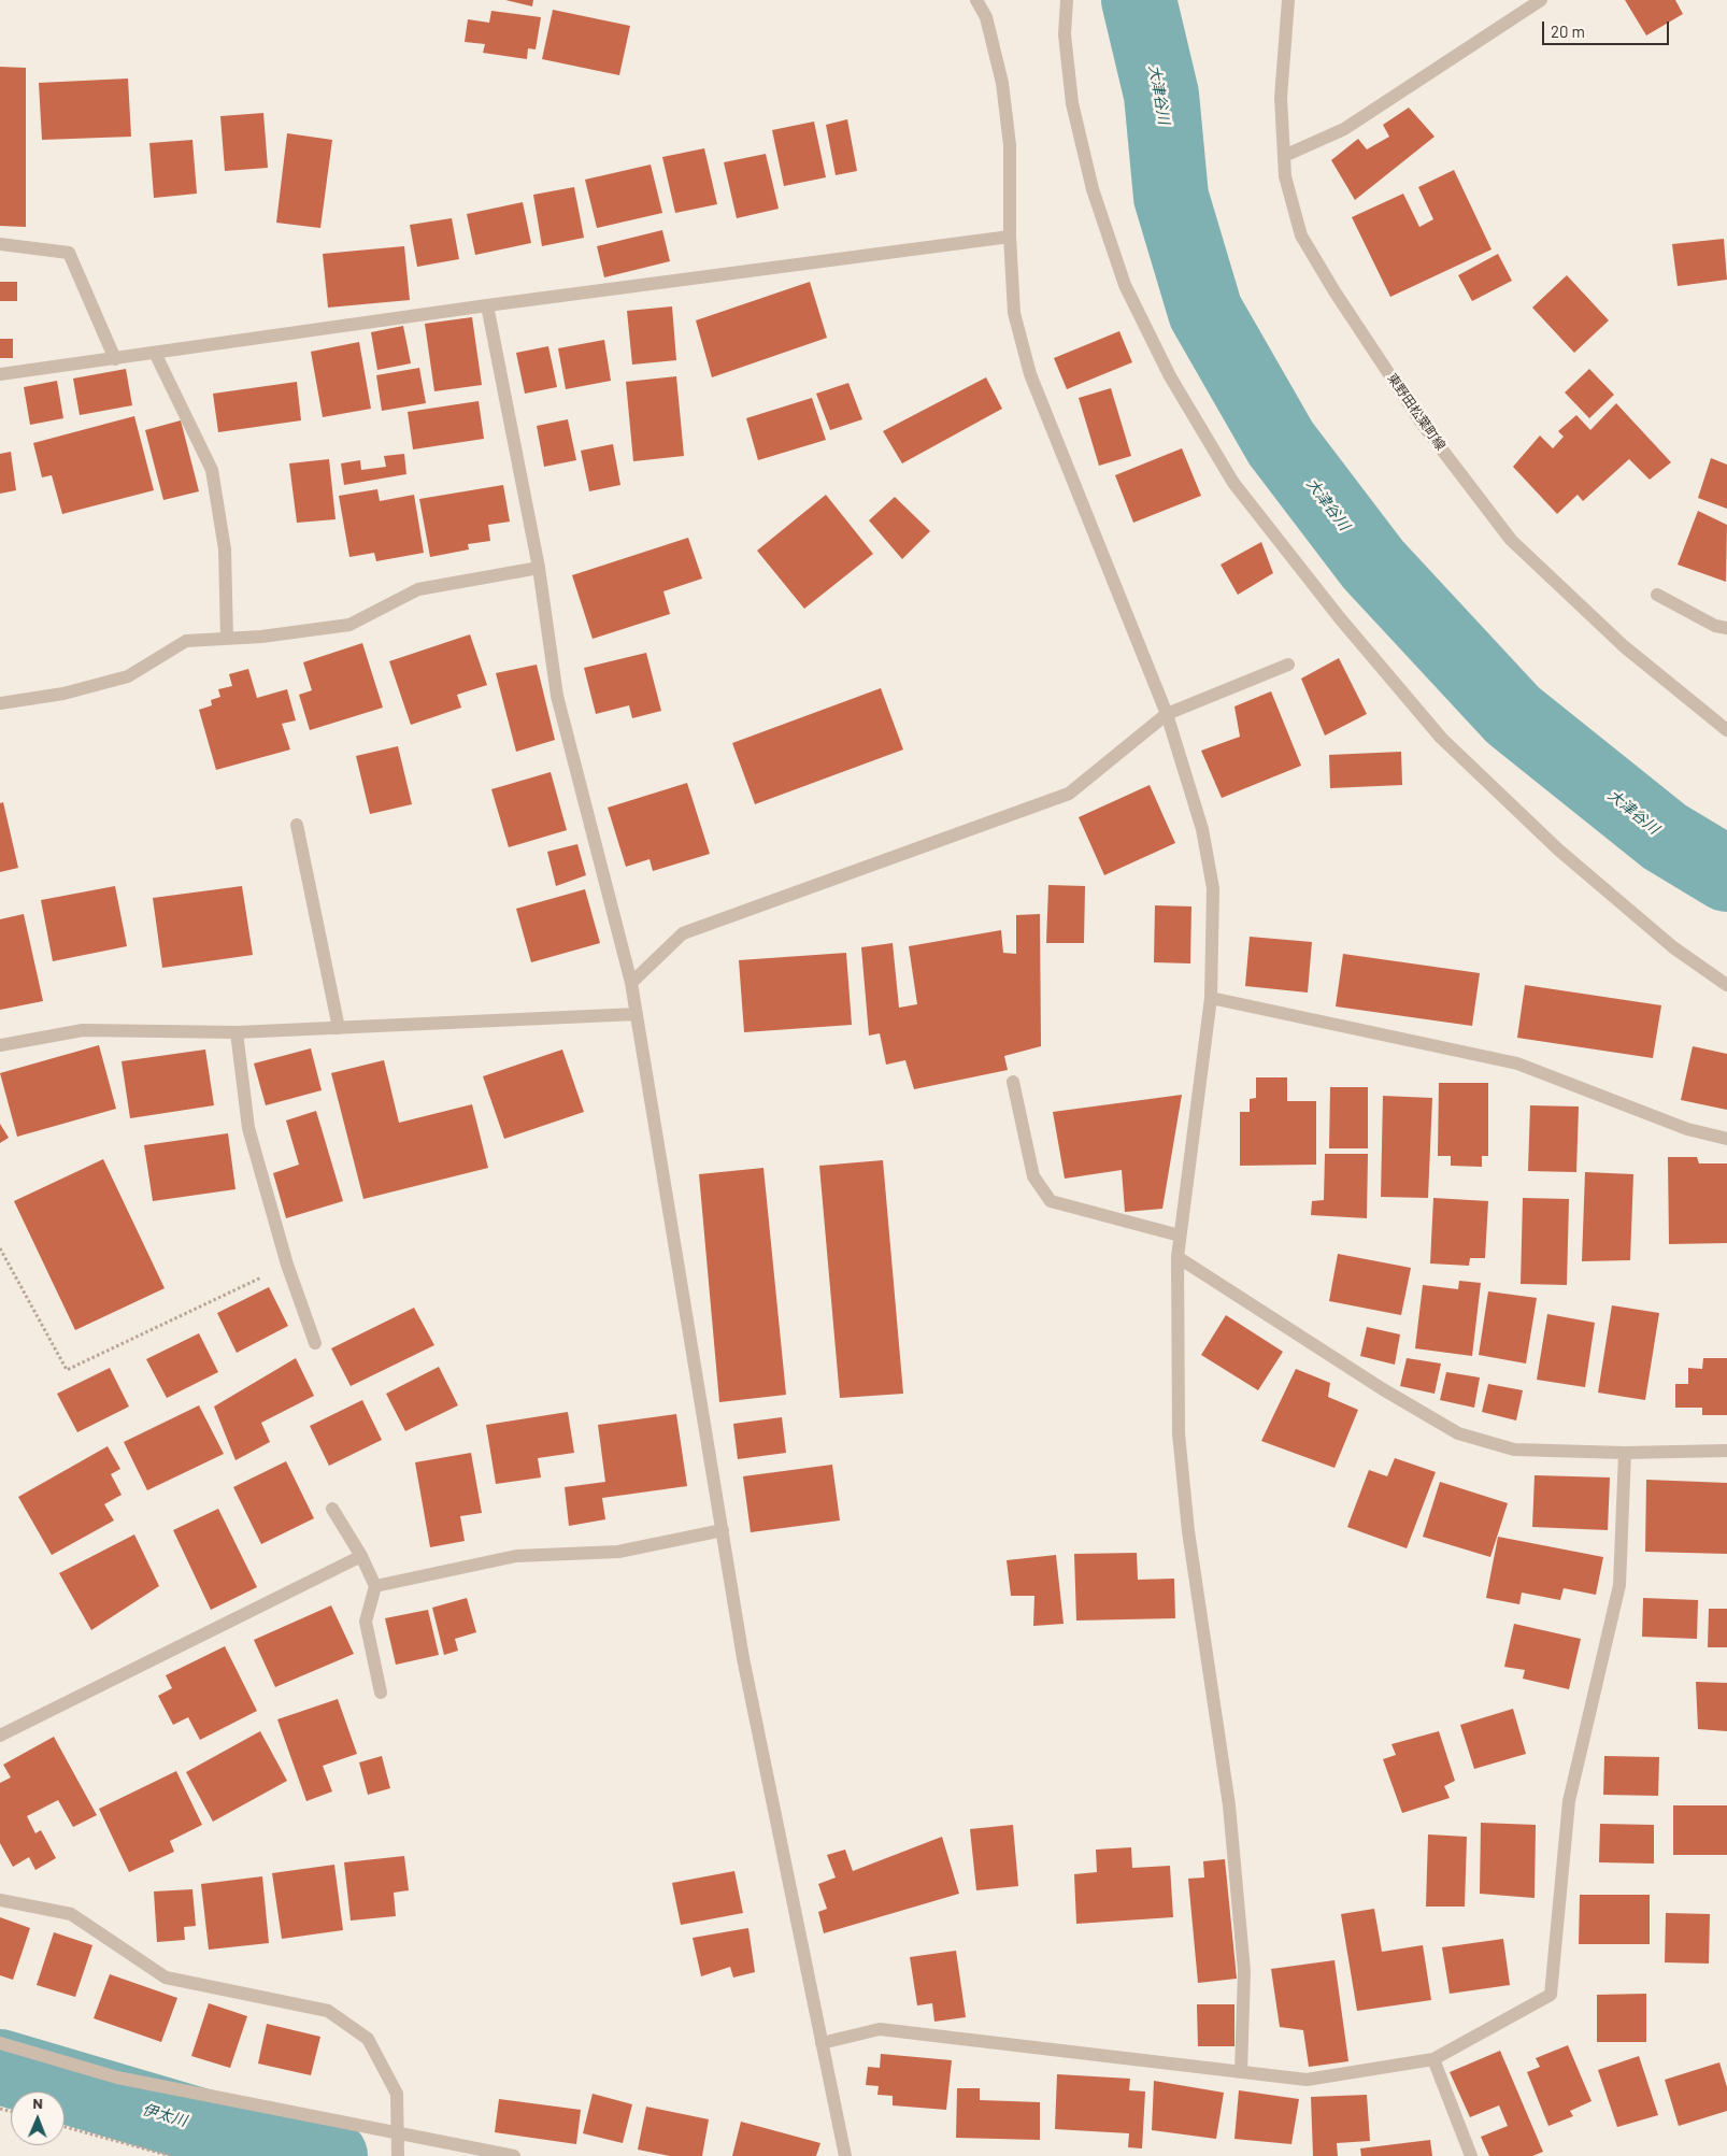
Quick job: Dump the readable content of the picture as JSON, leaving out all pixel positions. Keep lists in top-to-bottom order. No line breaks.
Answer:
{"streets":{"street":["東野田松葉町線"]},"water":["大津谷川","伊太川"],"scale_bar":"20 m","north":"top"}
